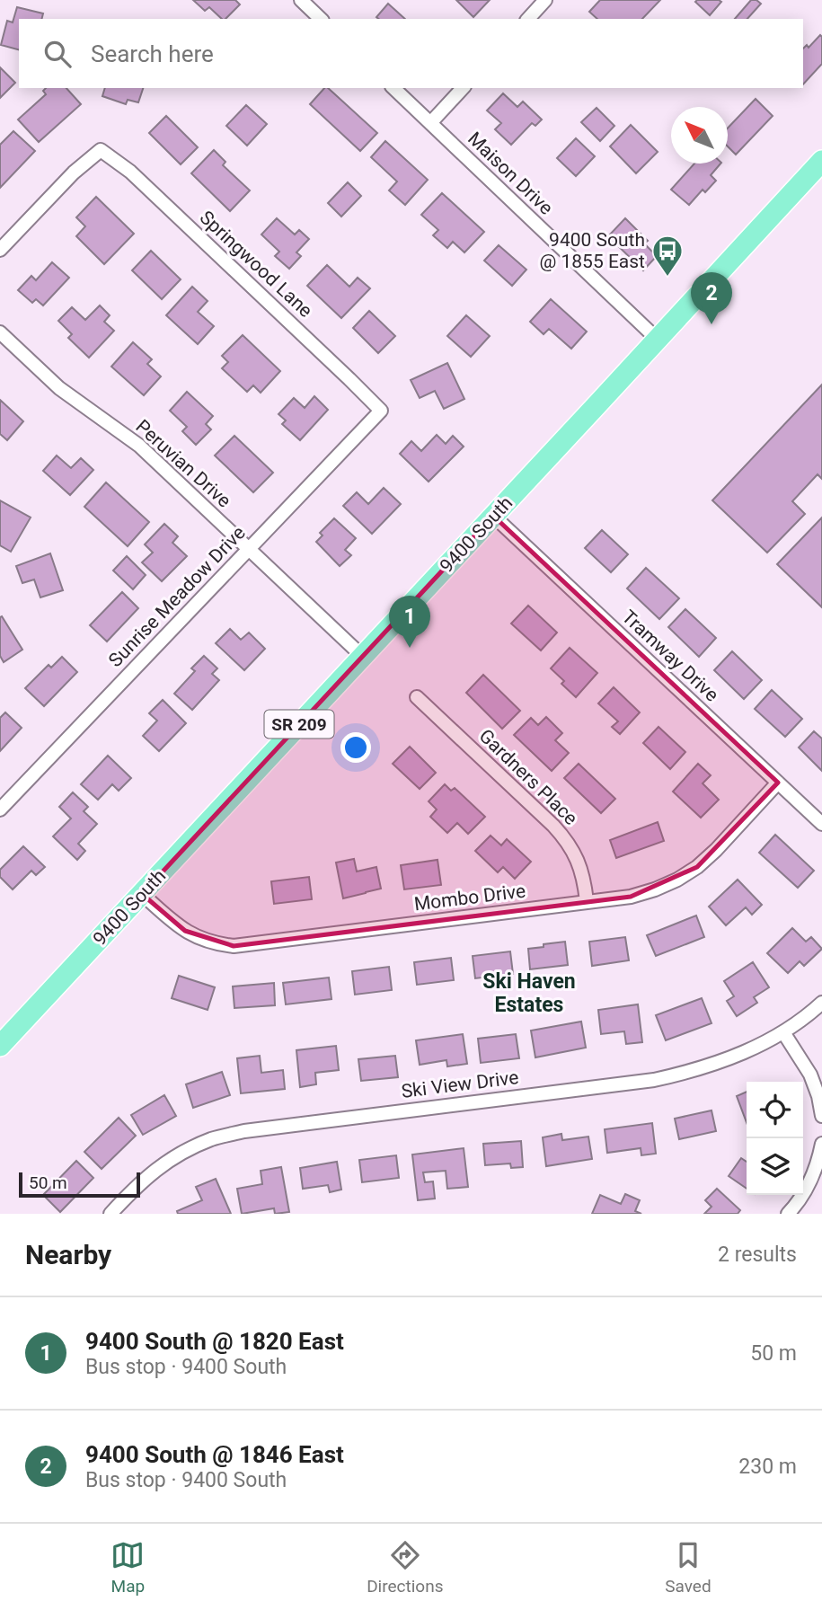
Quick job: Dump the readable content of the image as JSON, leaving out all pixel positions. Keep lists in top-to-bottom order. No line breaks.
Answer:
{"streets":{"main road":["9400 South","SR 209"],"street":["Maison Drive","Springwood Lane","Peruvian Drive","Sunrise Meadow Drive","Tramway Drive","Gardners Place","Mombo Drive","Ski View Drive"]},"crossings":[["Maison Drive","9400 South"],["Springwood Lane","Sunrise Meadow Drive"],["Peruvian Drive","9400 South"],["Peruvian Drive","Sunrise Meadow Drive"],["9400 South","Tramway Drive"],["9400 South","Mombo Drive"],["Tramway Drive","Mombo Drive"],["Gardners Place","Mombo Drive"]],"districts":["Ski Haven Estates"],"places":{"bus stop":["9400 South @ 1855 East"]},"scale_bar":"50 m","north":"top left","page":{"search":"Search here","pins":["2","1"],"scale":"50 m","heading":["Nearby","2 results"],"list":[{"mark":"1","name":"9400 South @ 1820 East","note":"Bus stop · 9400 South","value":"50 m"},{"mark":"2","name":"9400 South @ 1846 East","note":"Bus stop · 9400 South","value":"230 m"}],"nav":["Map","Directions","Saved"]}}
